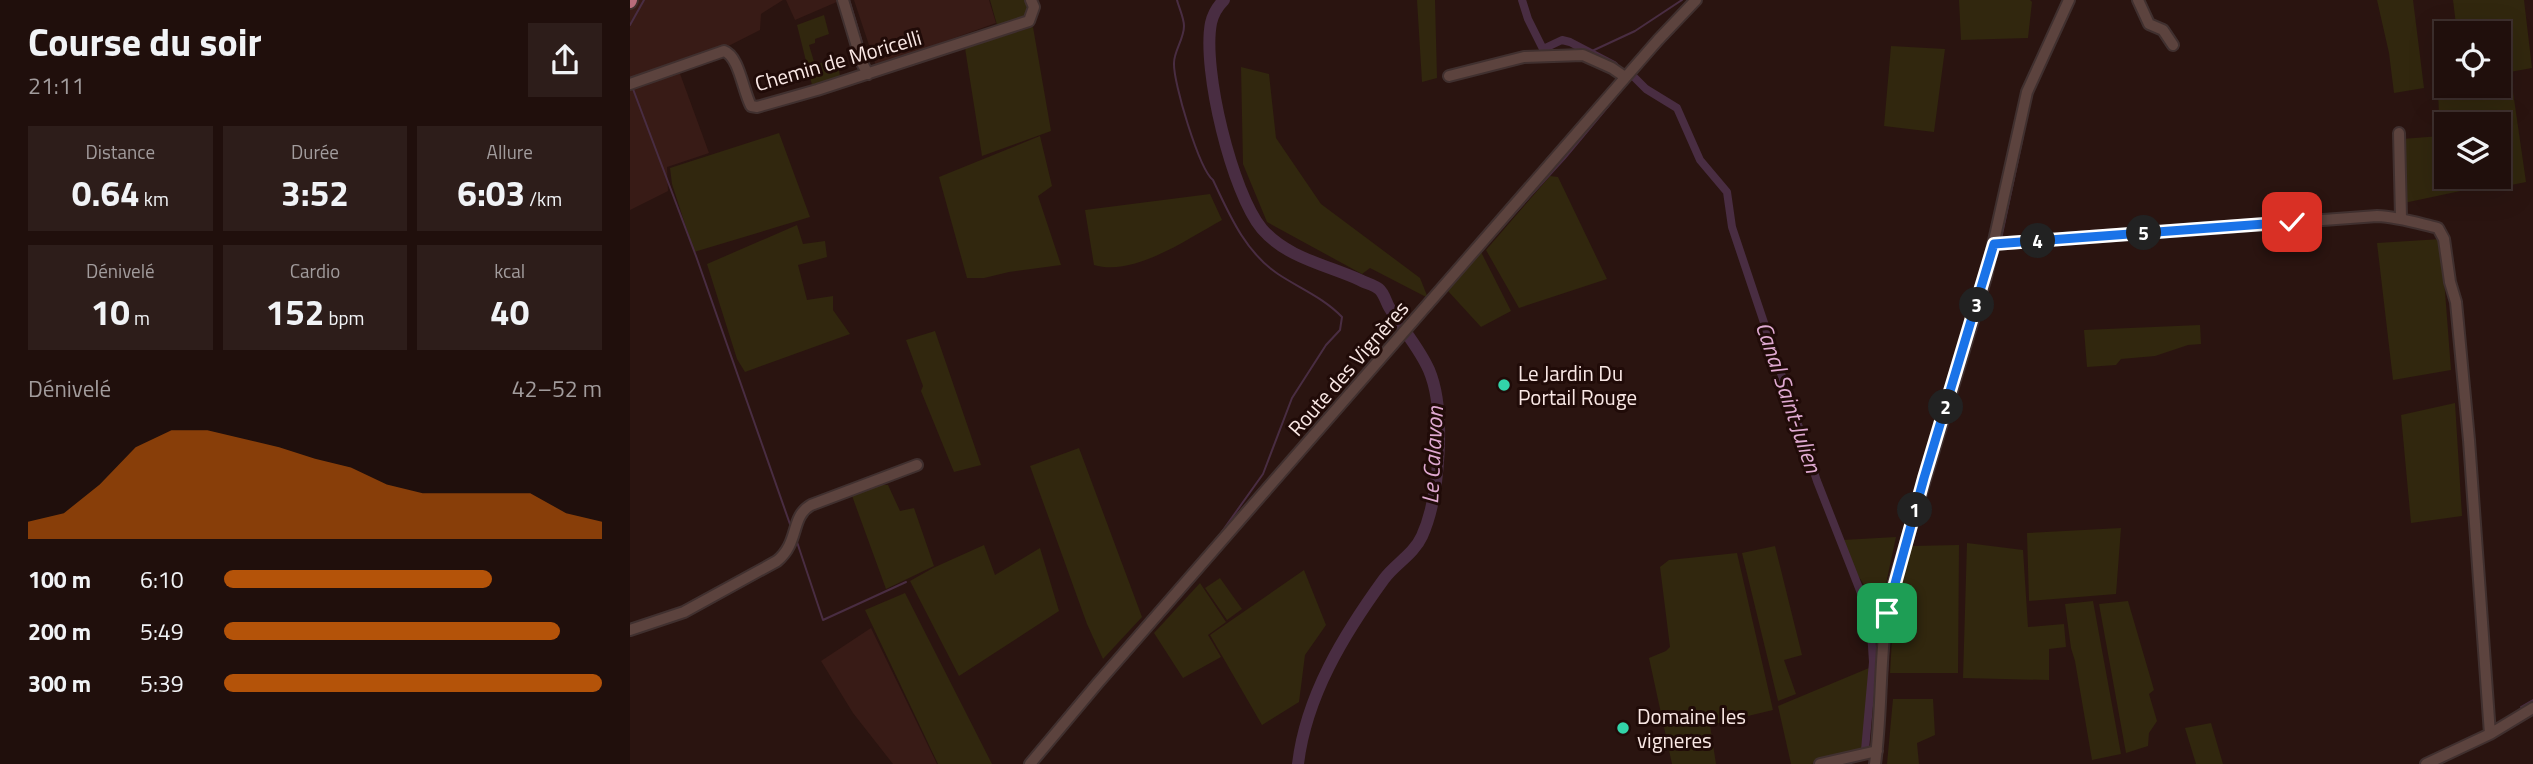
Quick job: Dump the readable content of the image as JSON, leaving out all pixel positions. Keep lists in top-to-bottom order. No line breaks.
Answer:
{"streets":{"street":["Chemin de Moricelli","Route des Vignères"]},"water":["Canal Saint-Julien","Le Calavon"],"places":["Le Jardin Du Portail Rouge","Domaine les vigneres"],"page":{"heading":["Course du soir","21:11"],"stats":[["Distance","0.64 km"],["Durée","3:52"],["Allure","6:03 /km"],["Dénivelé","10 m"],["Cardio","152 bpm"],["kcal","40"]],"pins":["5","4","3","2","1"],"chart":["Dénivelé","42–52 m"],"list":[{"name":"100 m","note":"6:10"},{"name":"200 m","note":"5:49"},{"name":"300 m","note":"5:39"}]}}
